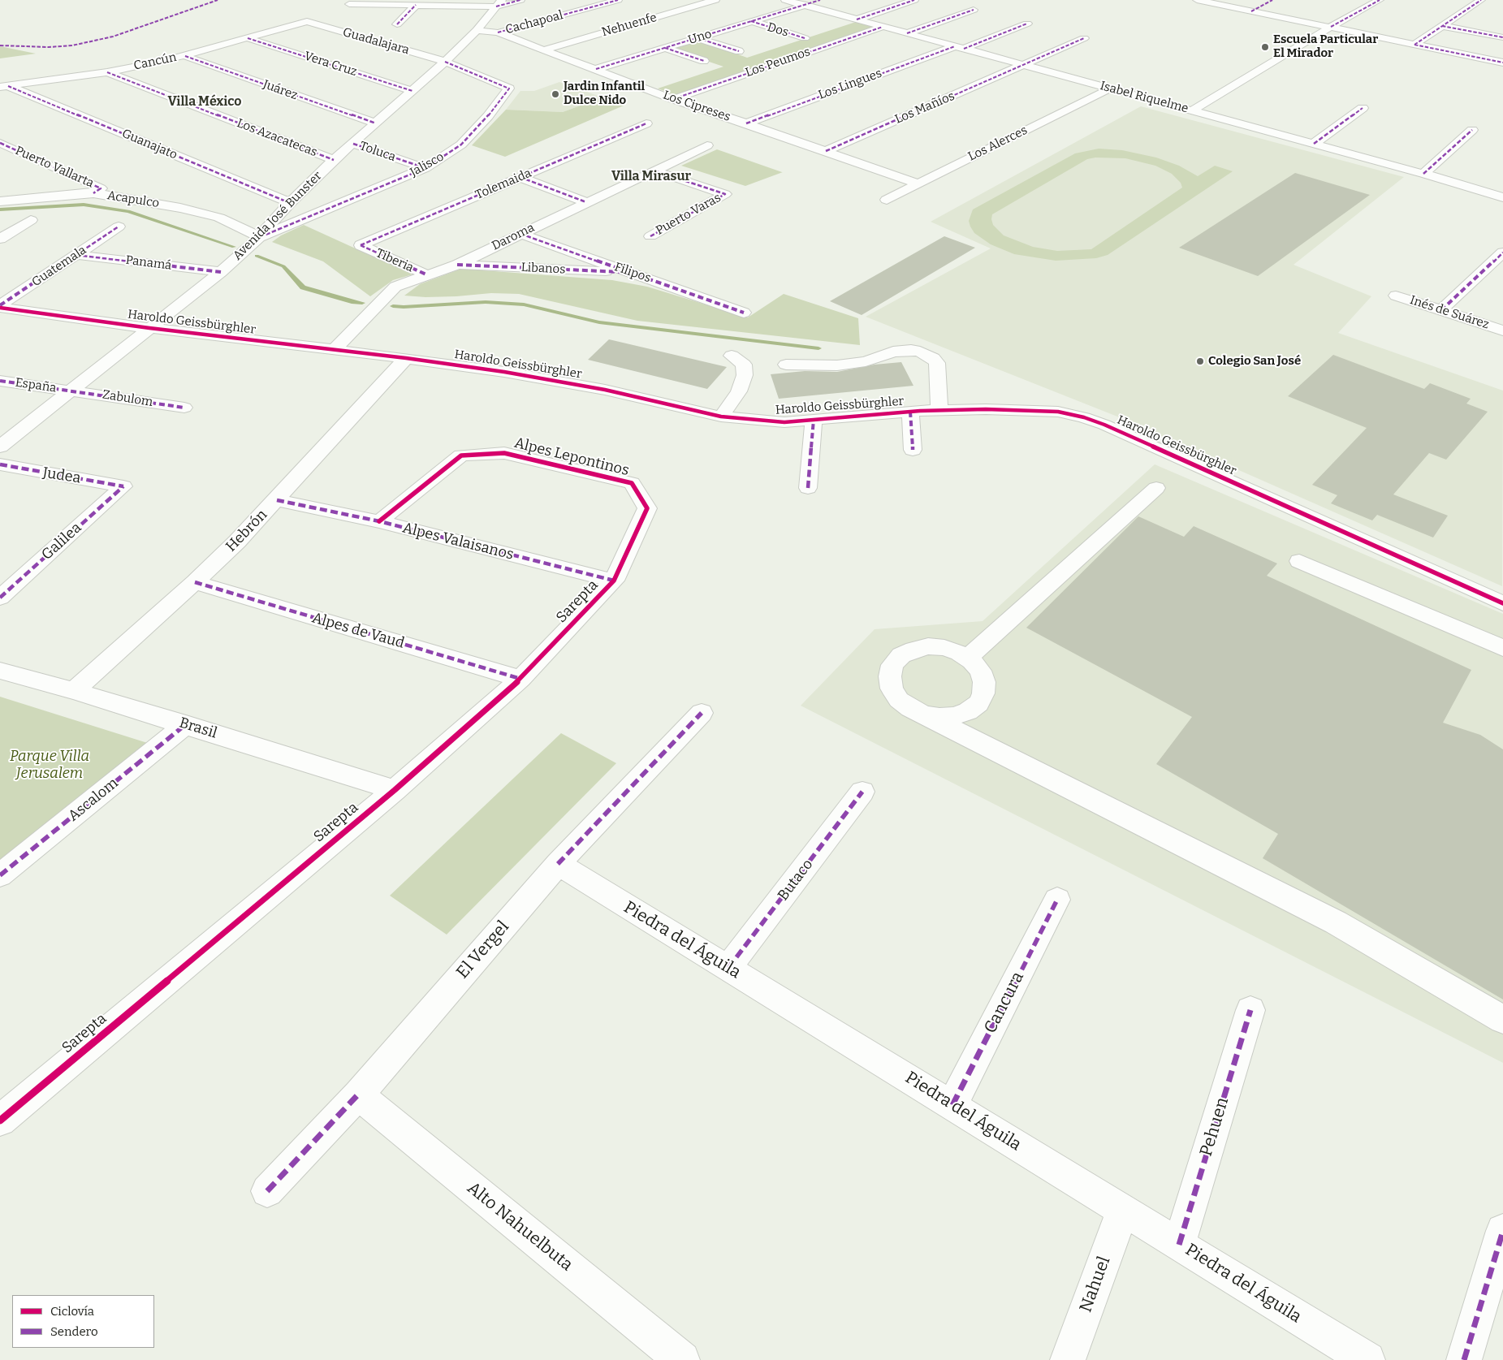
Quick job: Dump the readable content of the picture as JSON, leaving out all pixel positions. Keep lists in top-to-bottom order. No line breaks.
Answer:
{"streets":{"street":["Cachapoal","Nehuenfe","Dos","Uno","Guadalajara","Cancún","Los Peumos","Vera Cruz","Los Lingues","Juárez","Isabel Riquelme","Los Cipreses","Los Mañíos","Los Azacatecas","Los Alerces","Guanajato","Toluca","Jalisco","Puerto Vallarta","Tolemaida","Acapulco","Puerto Varas","Avenida José Bunster","Daroma","Tiberia","Panamá","Guatemala","Libanos","Filipos","Inés de Suárez","Haroldo Geissbürghler","España","Zabulom","Alpes Lepontinos","Judea","Hebrón","Galilea","Alpes Valaisanos","Sarepta","Alpes de Vaud","Brasil","Ascalom","Butaco","Piedra del Águila","El Vergel","Cancura","Pehuen","Alto Nahuelbuta","Nahuel"]},"crossings":[["Cachapoal","Los Cipreses"],["Nehuenfe","Los Cipreses"],["Dos","Uno"],["Uno","Isabel Riquelme"],["Uno","Los Cipreses"],["Guadalajara","Cancún"],["Guadalajara","Jalisco"],["Guadalajara","Avenida José Bunster"],["Cancún","Vera Cruz"],["Cancún","Juárez"],["Cancún","Los Azacatecas"],["Cancún","Guanajato"],["Los Peumos","Isabel Riquelme"],["Los Peumos","Los Cipreses"],["Vera Cruz","Avenida José Bunster"],["Los Lingues","Isabel Riquelme"],["Los Lingues","Los Cipreses"],["Juárez","Avenida José Bunster"],["Isabel Riquelme","Los Mañíos"],["Isabel Riquelme","Los Alerces"],["Los Cipreses","Los Mañíos"],["Los Cipreses","Los Alerces"],["Los Cipreses","Avenida José Bunster"],["Los Azacatecas","Avenida José Bunster"],["Guanajato","Avenida José Bunster"],["Toluca","Jalisco"],["Toluca","Avenida José Bunster"],["Jalisco","Acapulco"],["Jalisco","Avenida José Bunster"],["Puerto Vallarta","Acapulco"],["Tolemaida","Tiberia"],["Acapulco","Avenida José Bunster"],["Puerto Varas","Daroma"],["Avenida José Bunster","Panamá"],["Avenida José Bunster","Haroldo Geissbürghler"],["Avenida José Bunster","España"],["Avenida José Bunster","Zabulom"],["Daroma","Tiberia"],["Daroma","Libanos"],["Daroma","Filipos"],["Daroma","Haroldo Geissbürghler"],["Panamá","Guatemala"],["Guatemala","Haroldo Geissbürghler"],["Libanos","Filipos"],["Haroldo Geissbürghler","Hebrón"],["España","Zabulom"],["Alpes Lepontinos","Alpes Valaisanos"],["Alpes Lepontinos","Sarepta"],["Judea","Galilea"],["Hebrón","Alpes Valaisanos"],["Hebrón","Alpes de Vaud"],["Hebrón","Brasil"],["Alpes Valaisanos","Sarepta"],["Sarepta","Alpes de Vaud"],["Sarepta","Brasil"],["Brasil","Ascalom"],["Butaco","Piedra del Águila"],["Piedra del Águila","El Vergel"],["Piedra del Águila","Cancura"],["Piedra del Águila","Pehuen"],["Piedra del Águila","Nahuel"],["El Vergel","Alto Nahuelbuta"]],"districts":["Villa México","Villa Mirasur"],"parks":["Parque Villa Jerusalem"],"places":["Escuela Particular El Mirador","Jardin Infantil Dulce Nido","Colegio San José"],"legend":["Ciclovía","Sendero"]}
